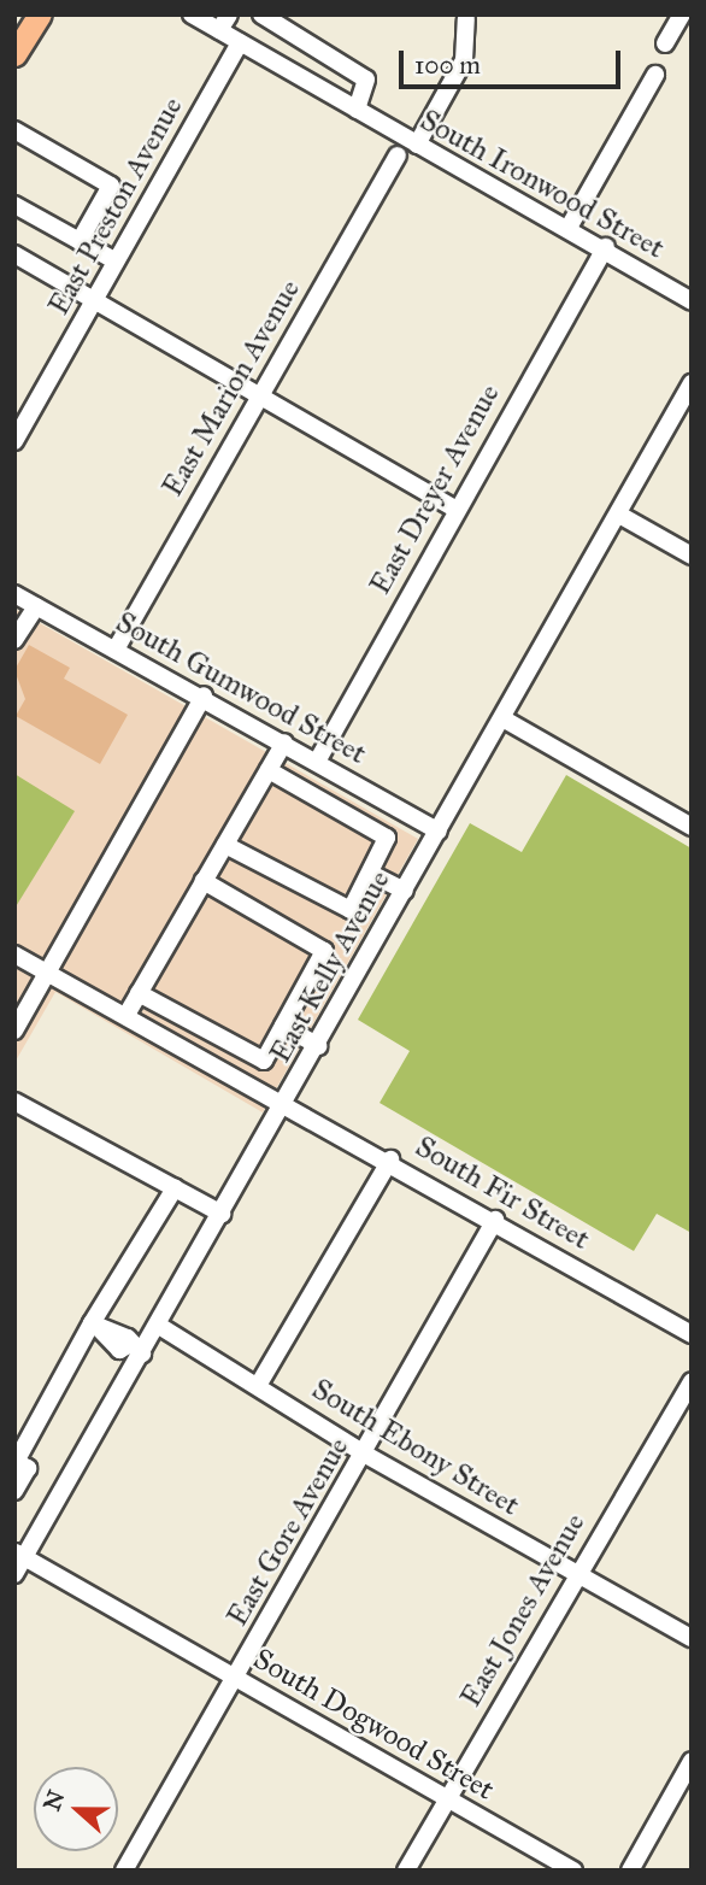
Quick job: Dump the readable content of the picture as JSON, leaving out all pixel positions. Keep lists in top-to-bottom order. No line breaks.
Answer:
{"streets":{"street":["South Ironwood Street","East Preston Avenue","East Marion Avenue","East Dreyer Avenue","South Gumwood Street","East Kelly Avenue","South Fir Street","South Ebony Street","East Gore Avenue","East Jones Avenue","South Dogwood Street"]},"crossings":[["South Ironwood Street","East Preston Avenue"],["South Ironwood Street","East Dreyer Avenue"],["East Marion Avenue","South Gumwood Street"],["East Dreyer Avenue","South Gumwood Street"],["South Gumwood Street","East Kelly Avenue"],["East Kelly Avenue","South Fir Street"],["East Kelly Avenue","South Ebony Street"],["East Kelly Avenue","South Dogwood Street"],["South Fir Street","East Gore Avenue"],["South Ebony Street","East Gore Avenue"],["South Ebony Street","East Jones Avenue"],["East Gore Avenue","South Dogwood Street"],["East Jones Avenue","South Dogwood Street"]],"scale_bar":"100 m","north":"left"}
